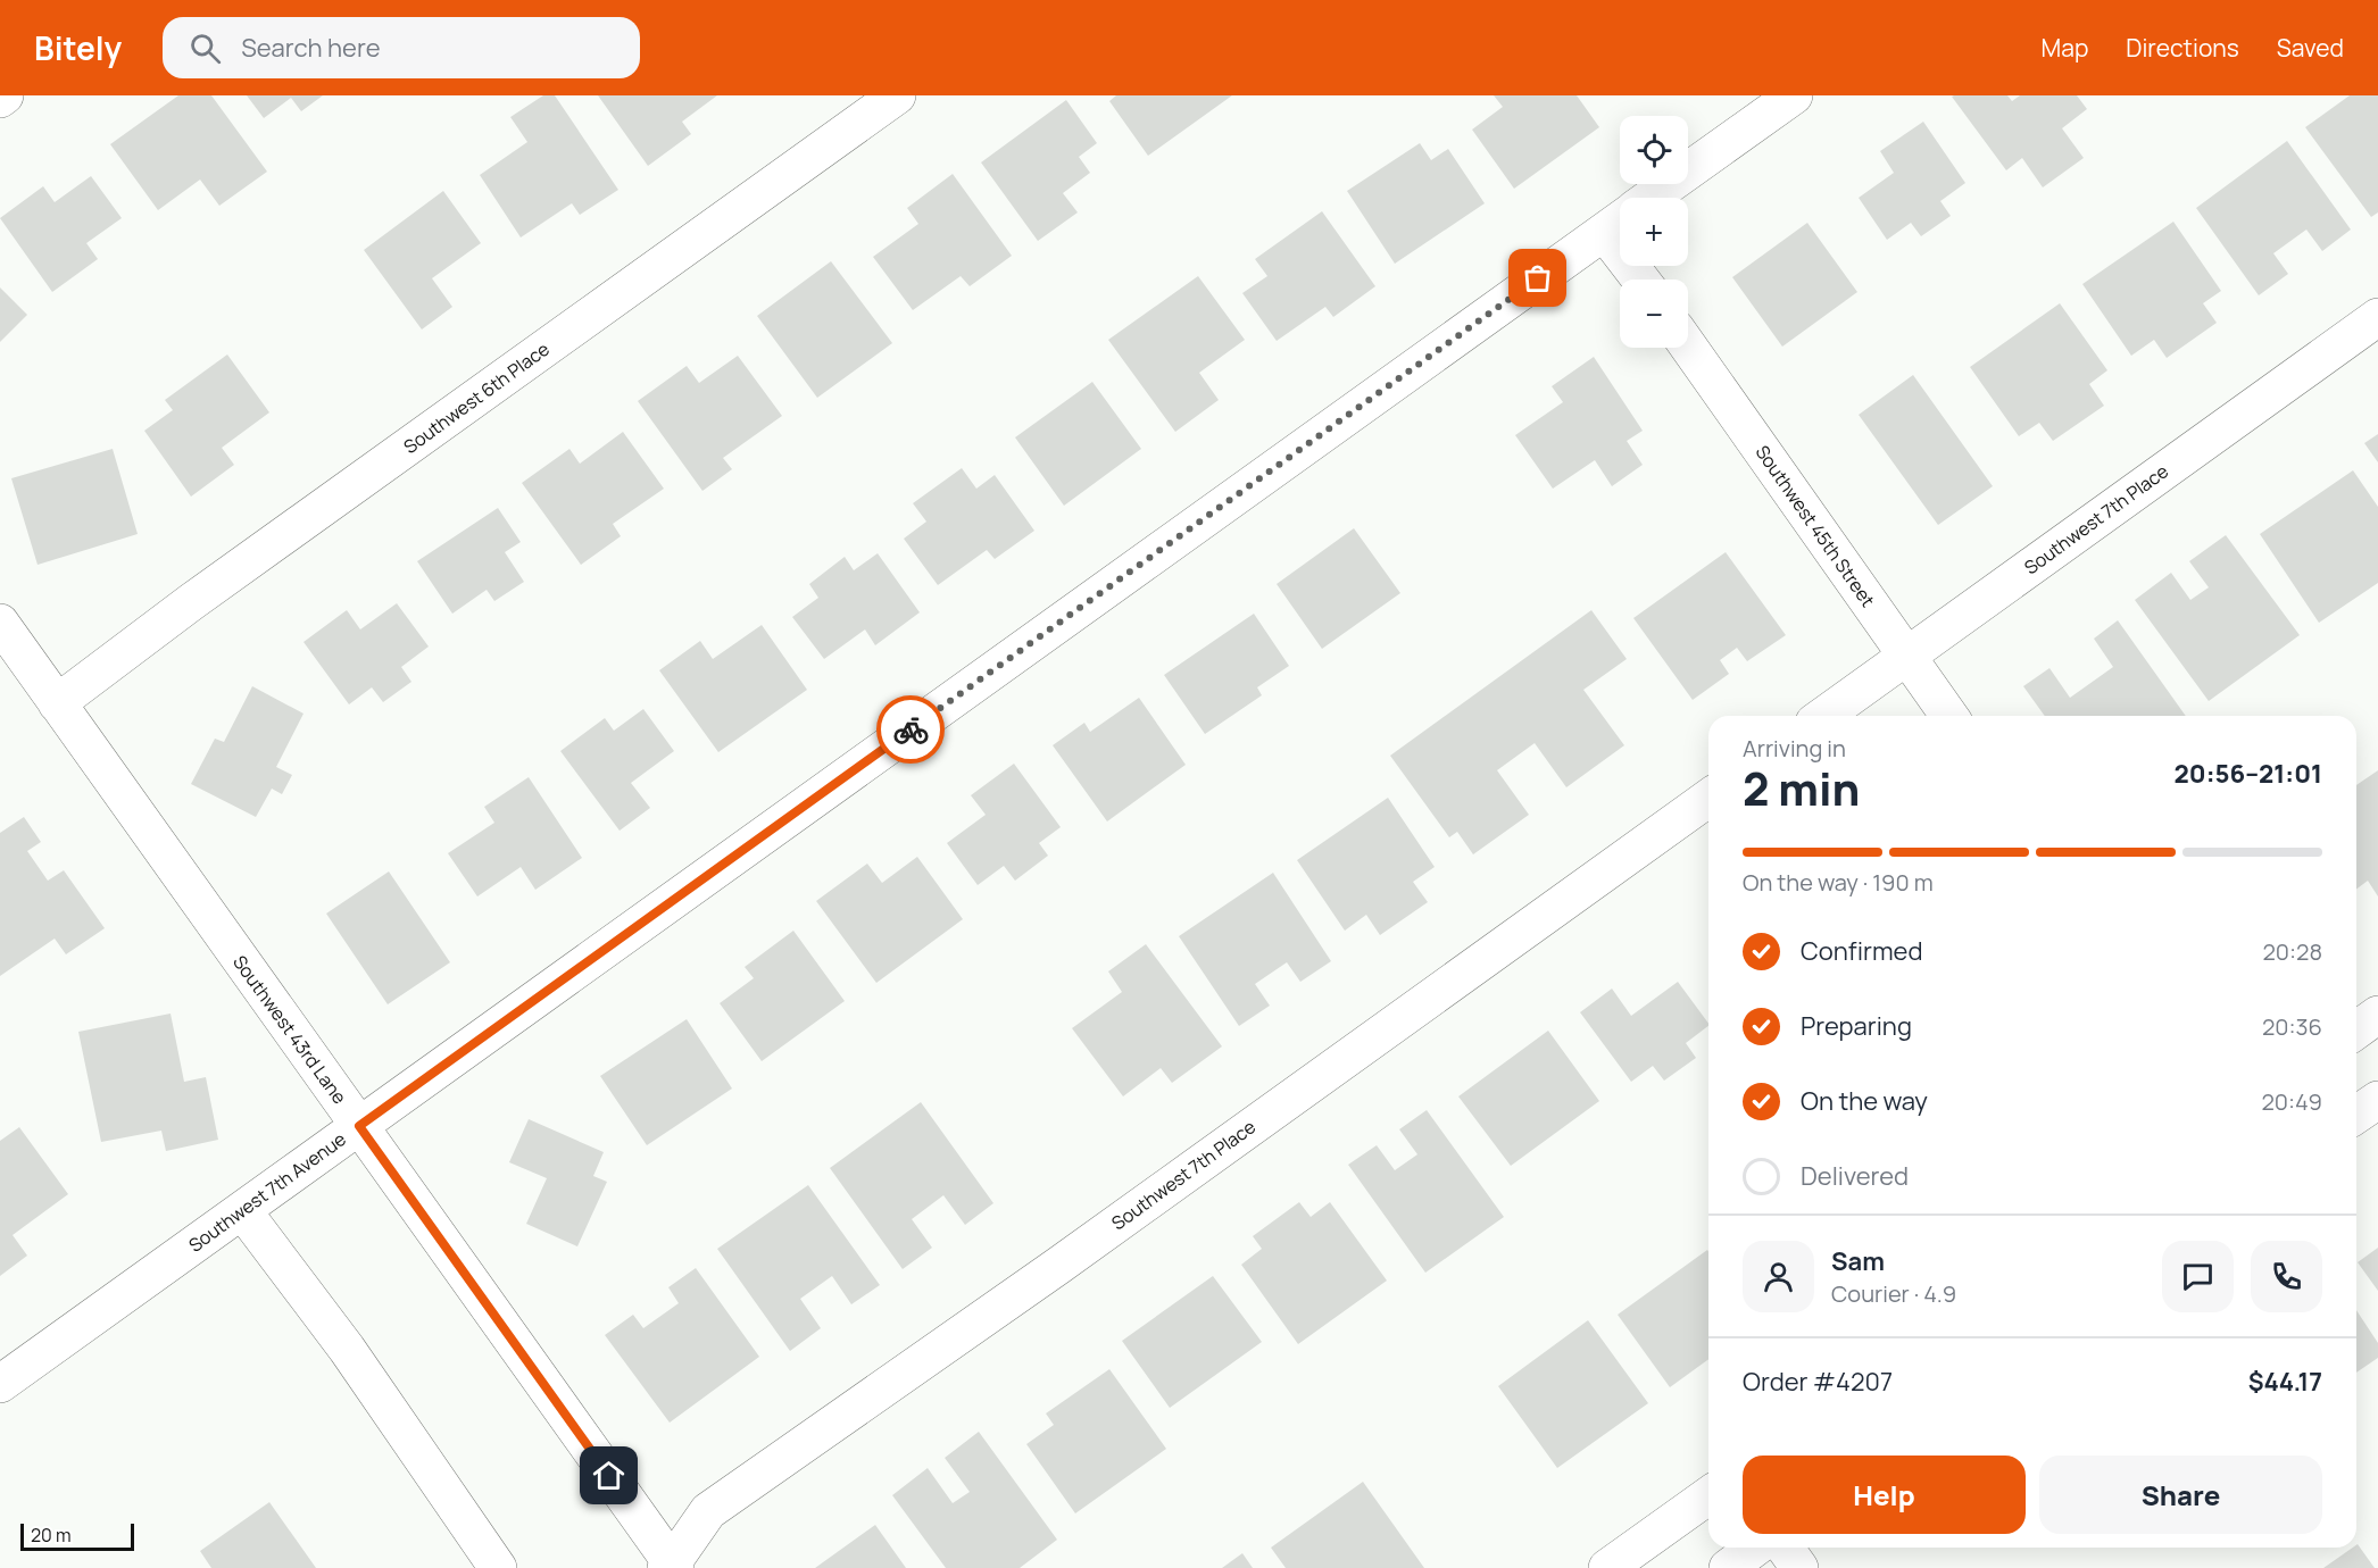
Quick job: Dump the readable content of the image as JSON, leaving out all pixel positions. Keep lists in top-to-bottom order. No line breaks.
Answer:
{"streets":{"street":["Southwest 6th Place","Southwest 7th Place","Southwest 45th Street","Southwest 43rd Lane","Southwest 7th Avenue"]},"crossings":[["Southwest 6th Place","Southwest 43rd Lane"],["Southwest 7th Place","Southwest 45th Street"],["Southwest 7th Place","Southwest 43rd Lane"],["Southwest 43rd Lane","Southwest 7th Avenue"]],"scale_bar":"20 m","page":{"header":"Bitely","search":"Search here","nav":["Map","Directions","Saved"],"map_buttons":["+","−"],"heading":["2 min","Arriving in","20:56–21:01"],"panel":["Sam","Courier · 4.9","Order #4207","$44.17"],"bar":"On the way · 190 m","list":[["Confirmed","20:28"],["Preparing","20:36"],["On the way","20:49"],"Delivered"],"buttons":["Help","Share"],"scale":"20 m"}}
